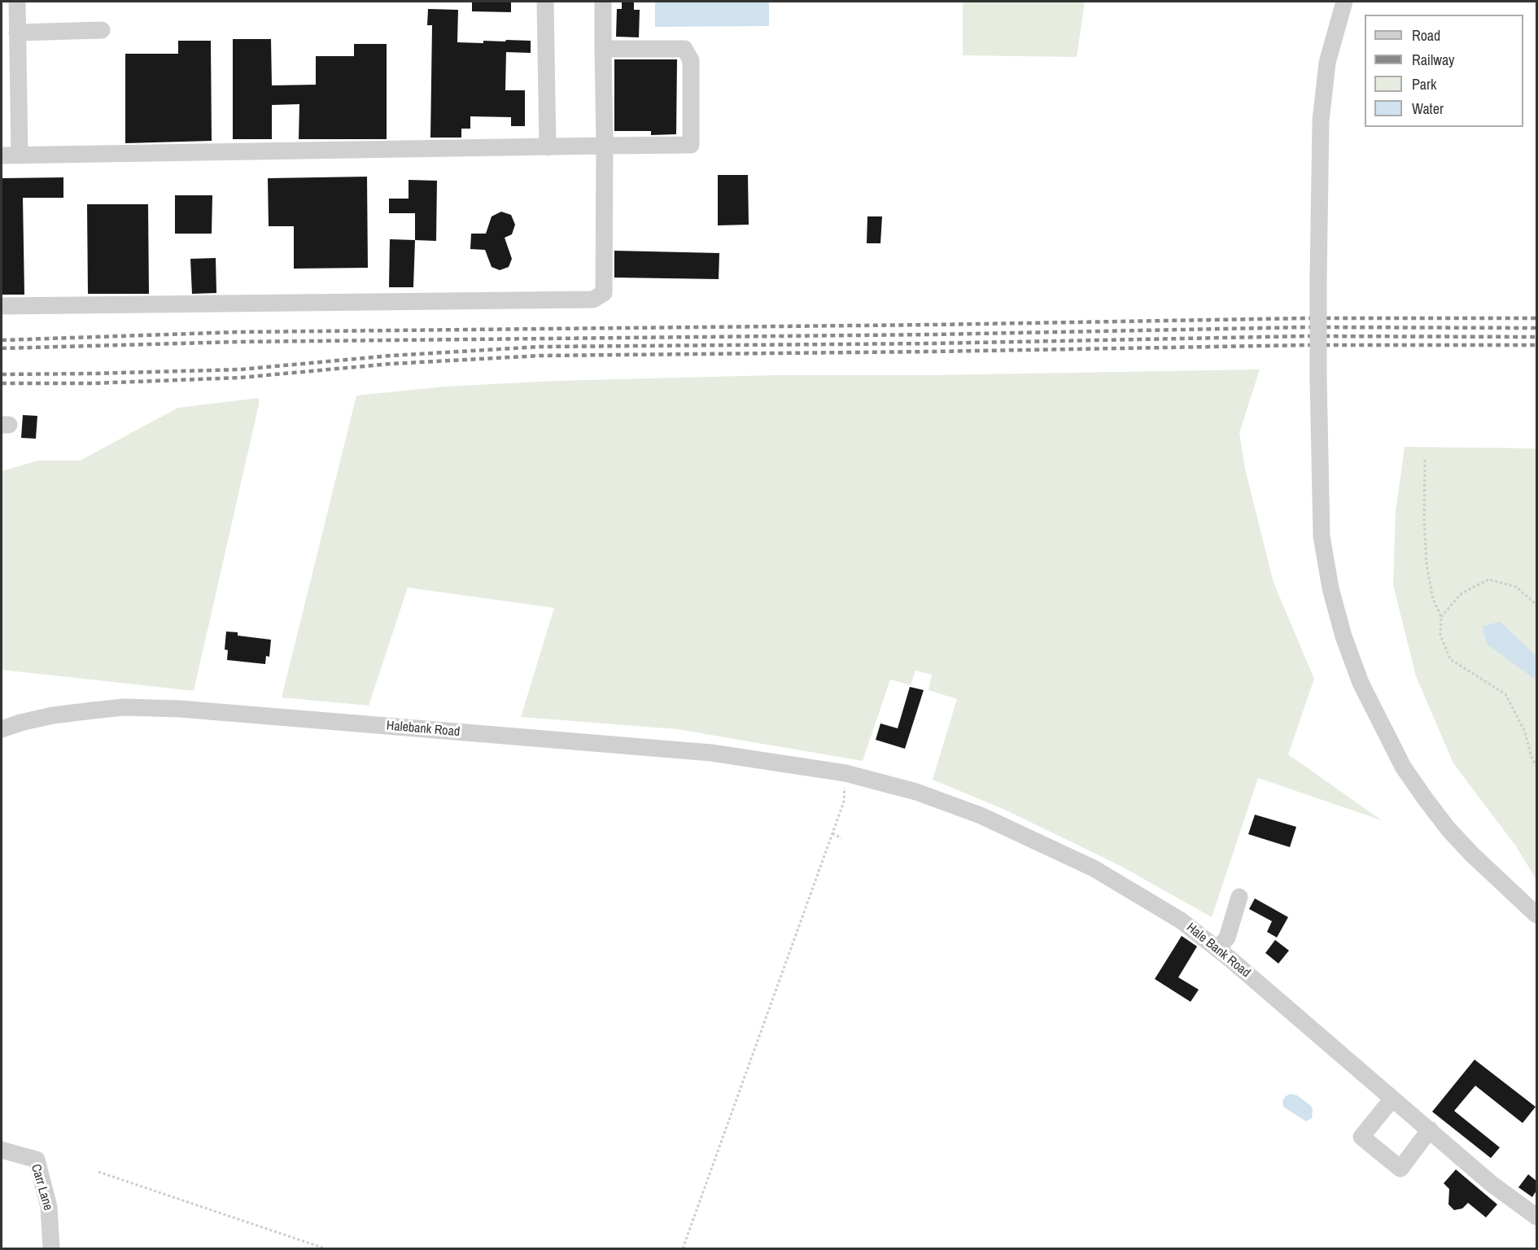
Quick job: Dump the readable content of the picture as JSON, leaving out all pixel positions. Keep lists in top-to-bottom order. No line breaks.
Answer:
{"streets":{"street":["Halebank Road","Hale Bank Road","Carr Lane"]},"crossings":[["Halebank Road","Hale Bank Road"]],"legend":["Road","Railway","Park","Water"]}
